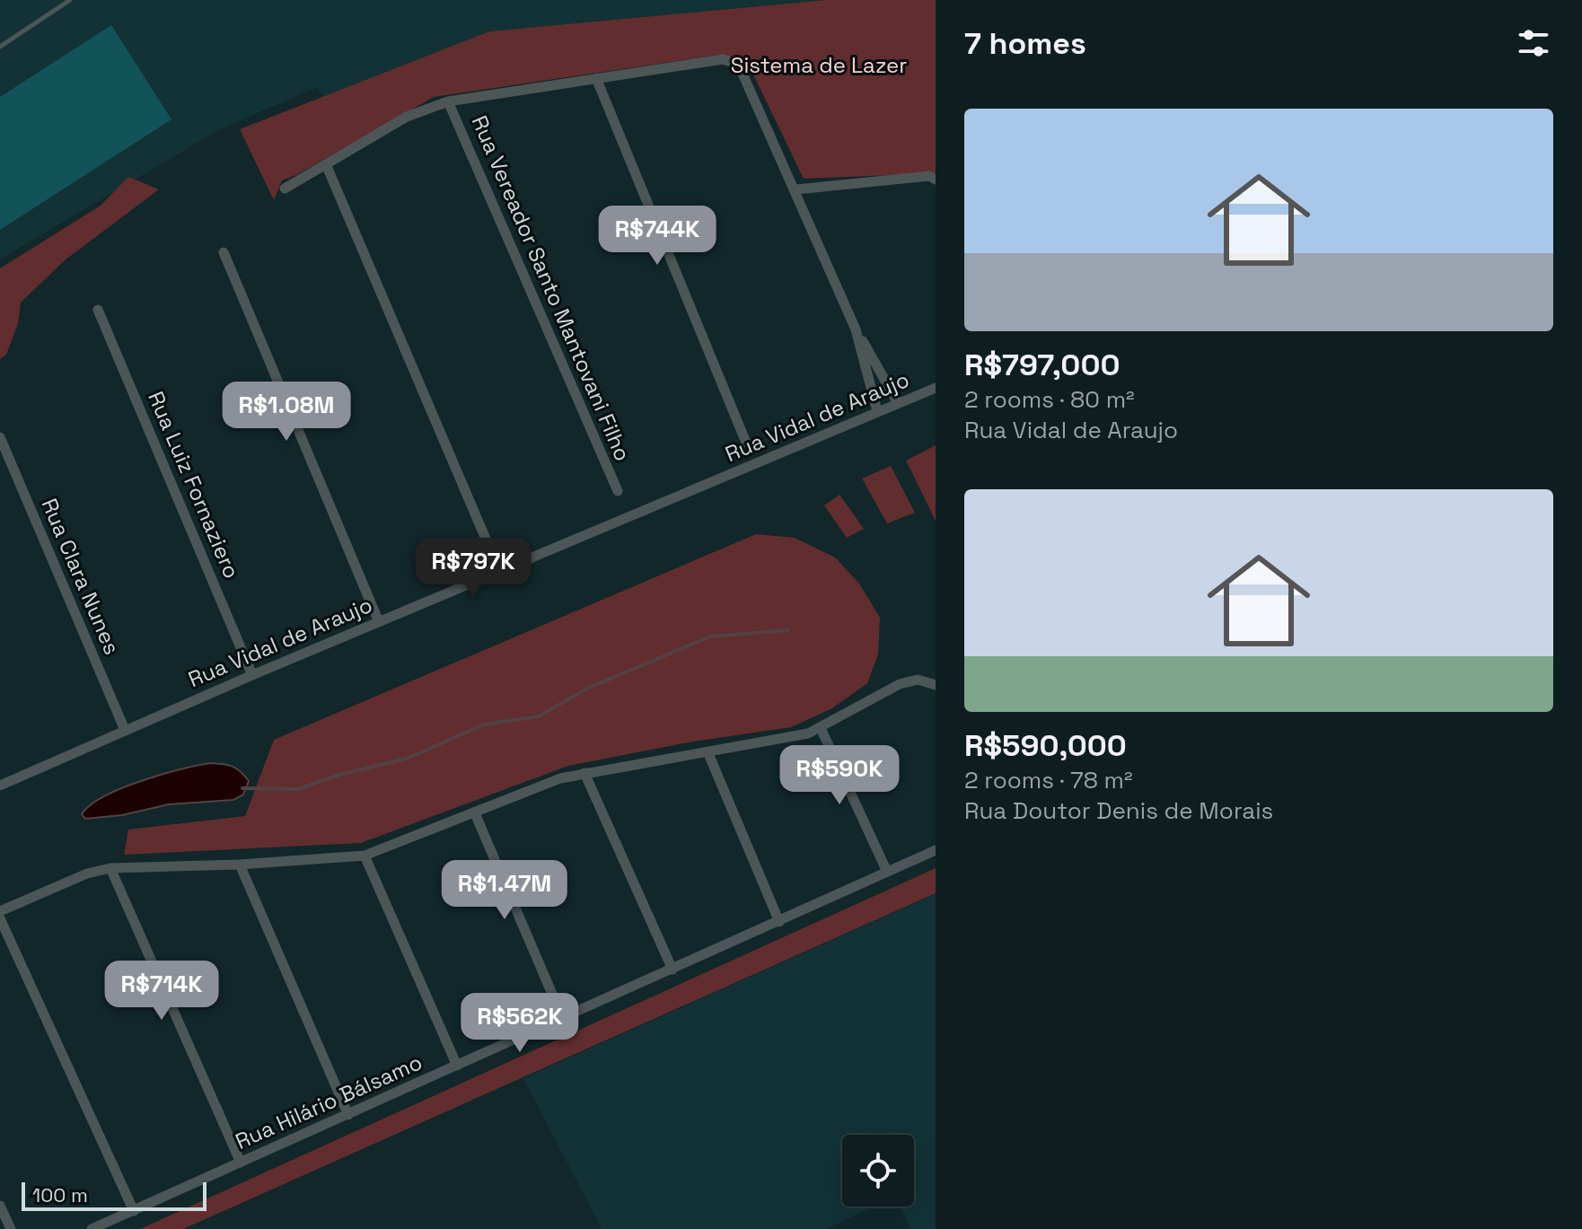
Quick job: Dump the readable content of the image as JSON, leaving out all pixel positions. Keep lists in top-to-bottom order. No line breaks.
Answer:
{"streets":{"street":["Rua Vereador Santo Mantovani Filho","Rua Vidal de Araujo","Rua Luiz Fornaziero","Rua Clara Nunes","Rua Hilário Bálsamo"]},"crossings":[["Rua Vidal de Araujo","Rua Luiz Fornaziero"],["Rua Vidal de Araujo","Rua Clara Nunes"]],"parks":["Sistema de Lazer"],"scale_bar":"100 m","page":{"heading":"7 homes","list":[{"name":"R$797,000","note":"2 rooms · 80 m² · Rua Vidal de Araujo"},{"name":"R$590,000","note":"2 rooms · 78 m² · Rua Doutor Denis de Morais"}],"price":["R$744K","R$1.08M","R$797K","R$590K","R$1.47M","R$714K","R$562K"],"scale":"100 m"}}
